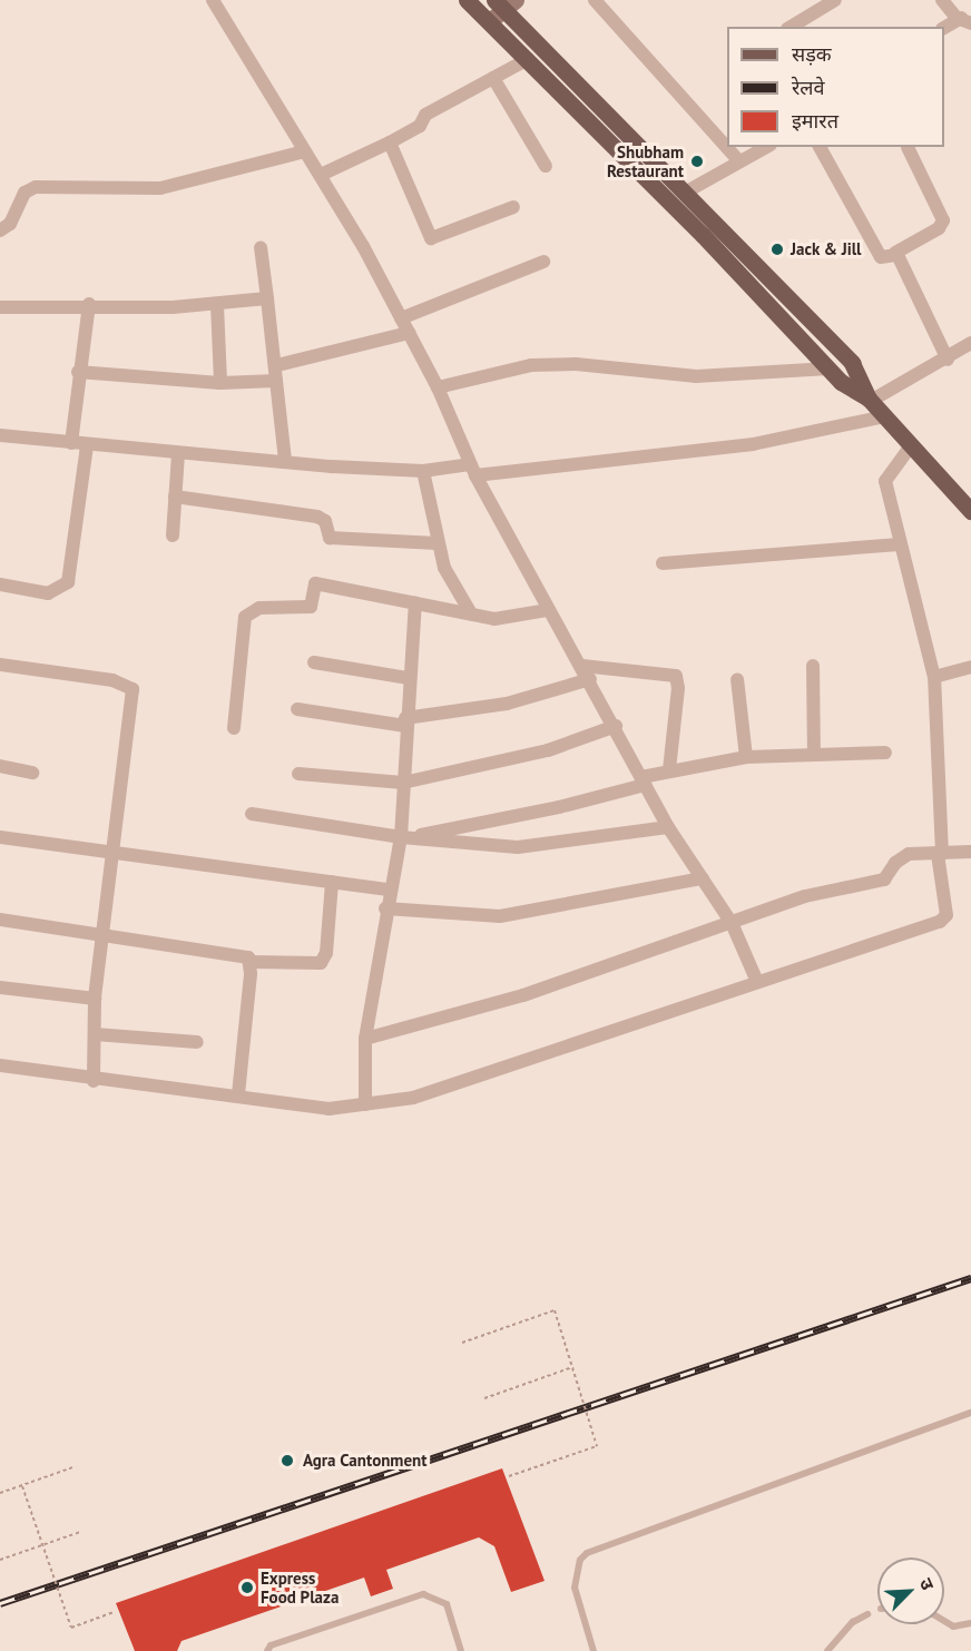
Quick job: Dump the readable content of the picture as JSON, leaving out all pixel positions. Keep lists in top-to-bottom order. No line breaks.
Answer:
{"places":["Shubham Restaurant","Jack & Jill","Agra Cantonment","Express Food Plaza"],"legend":["सड़क","रेलवे","इमारत"],"north":"top right"}
